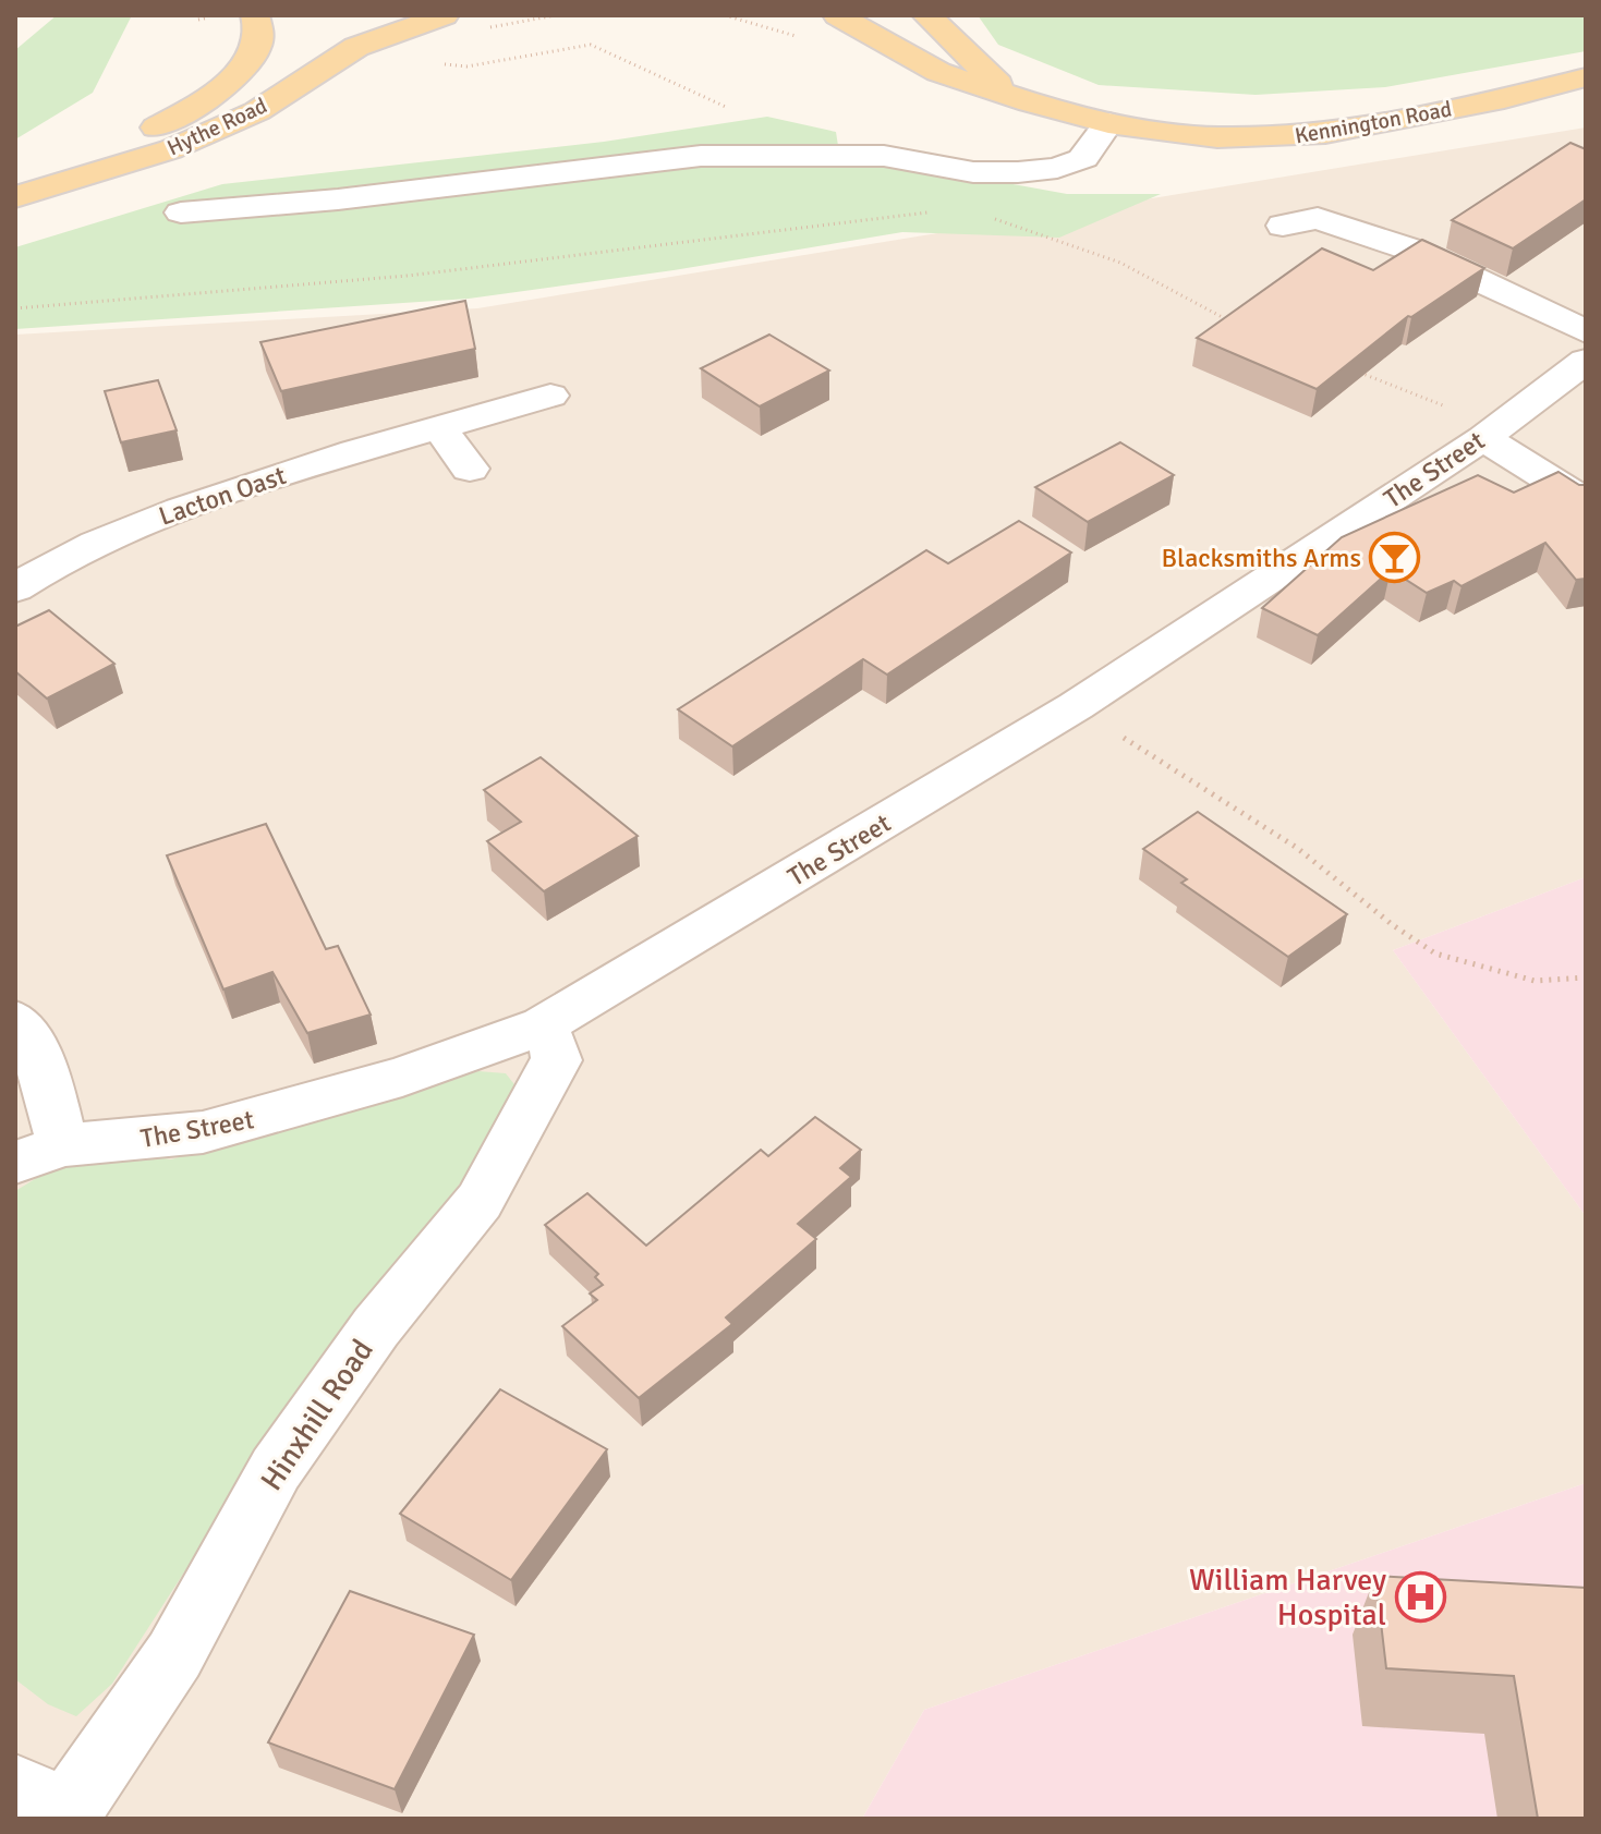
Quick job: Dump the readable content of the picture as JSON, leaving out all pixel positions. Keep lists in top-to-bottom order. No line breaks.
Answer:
{"streets":{"main road":["Kennington Road","Hythe Road"],"street":["The Street","Lacton Oast","Hinxhill Road"]},"crossings":[["The Street","Hinxhill Road"]],"places":{"bar":["Blacksmiths Arms"],"hospital":["William Harvey Hospital"]}}
